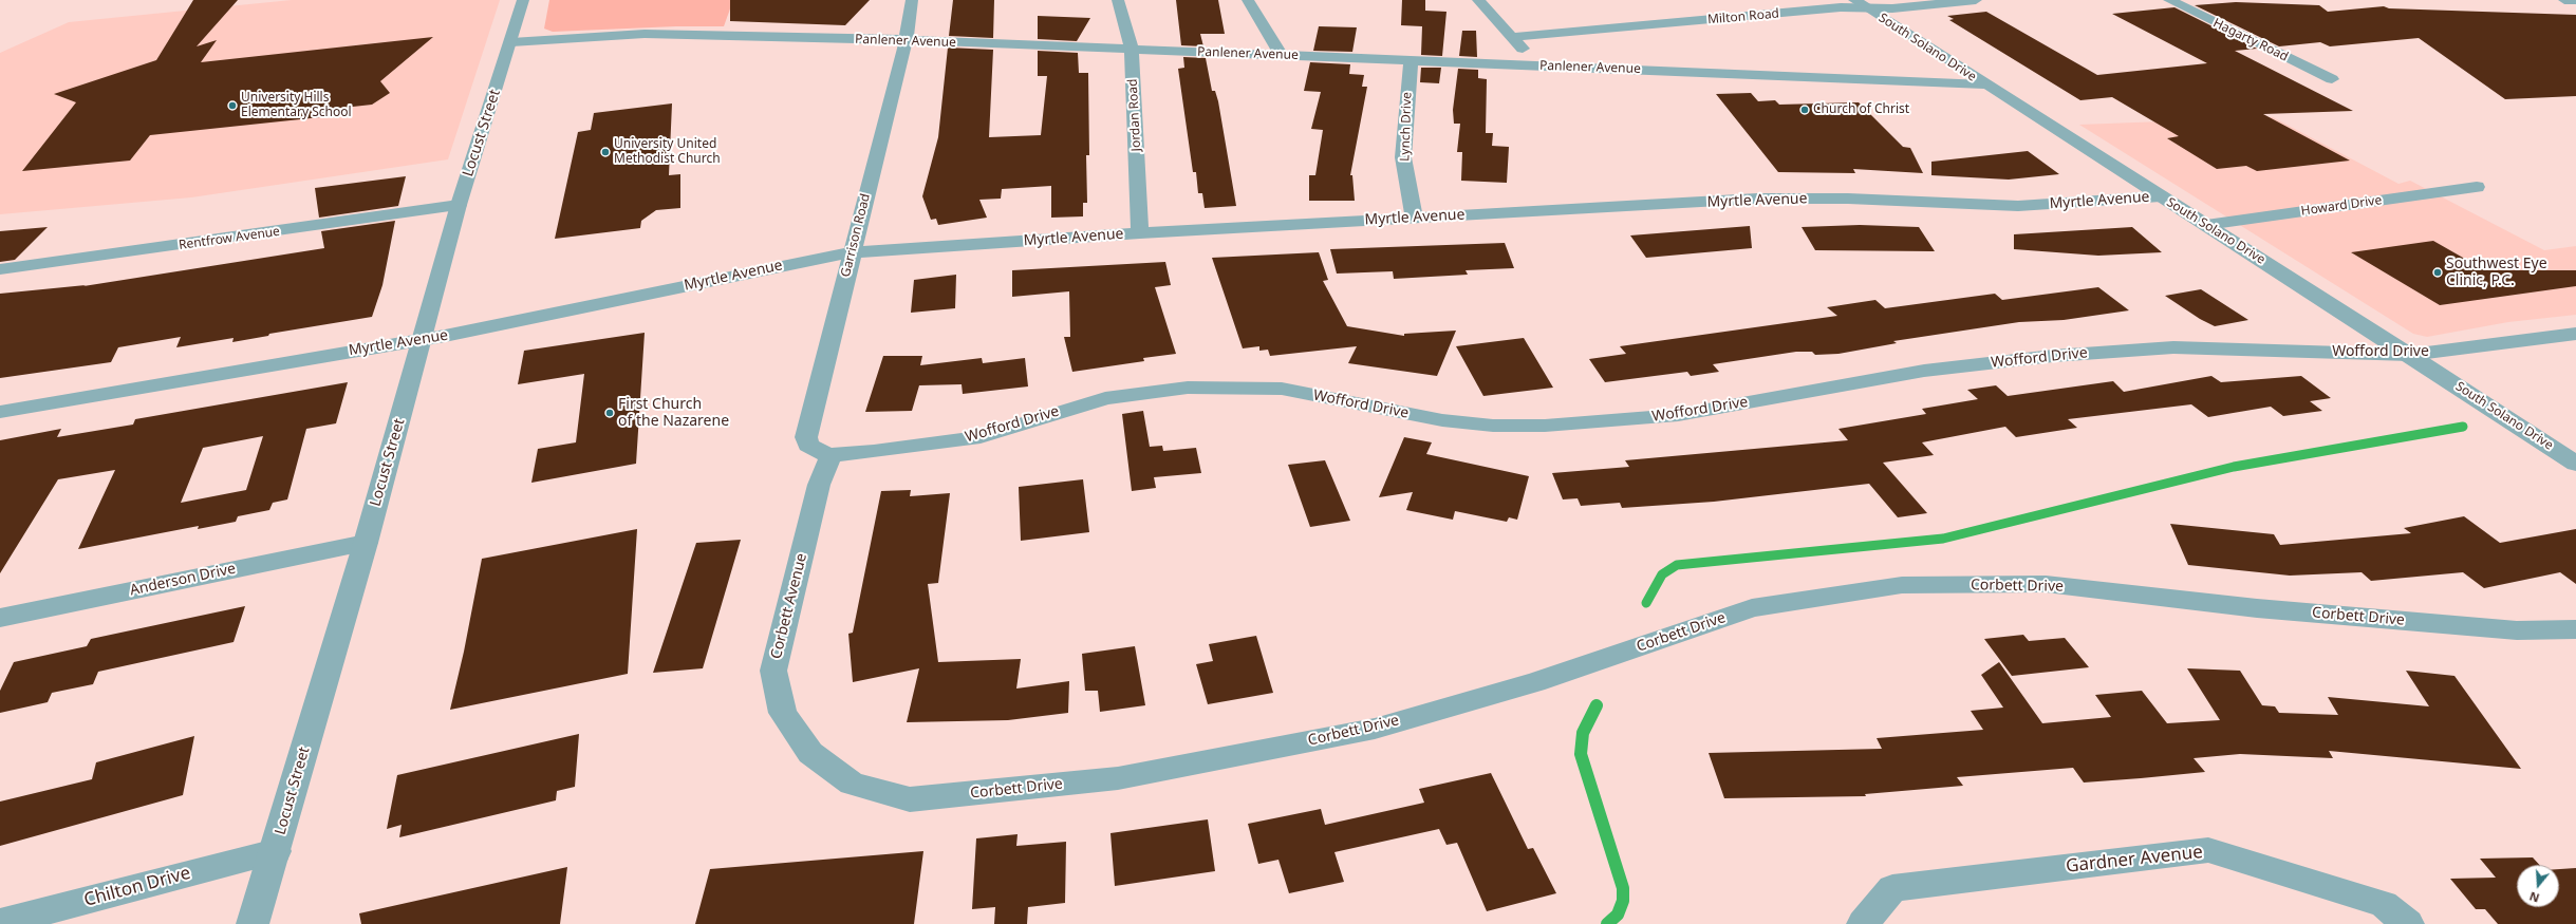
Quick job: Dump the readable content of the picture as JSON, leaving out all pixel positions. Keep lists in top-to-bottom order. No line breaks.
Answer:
{"streets":{"street":["Milton Road","Hagarty Road","Panlener Avenue","South Solano Drive","Jordan Road","Lynch Drive","Locust Street","Myrtle Avenue","Howard Drive","Garrison Road","Rentfrow Avenue","Wofford Drive","Anderson Drive","Corbett Drive","Corbett Avenue","Gardner Avenue","Chilton Drive"]},"crossings":[["Milton Road","South Solano Drive"],["Panlener Avenue","South Solano Drive"],["Panlener Avenue","Jordan Road"],["Panlener Avenue","Lynch Drive"],["Panlener Avenue","Locust Street"],["Panlener Avenue","Garrison Road"],["South Solano Drive","Myrtle Avenue"],["South Solano Drive","Howard Drive"],["South Solano Drive","Wofford Drive"],["Jordan Road","Myrtle Avenue"],["Lynch Drive","Myrtle Avenue"],["Locust Street","Myrtle Avenue"],["Locust Street","Rentfrow Avenue"],["Locust Street","Anderson Drive"],["Locust Street","Chilton Drive"],["Myrtle Avenue","Garrison Road"],["Garrison Road","Wofford Drive"],["Garrison Road","Corbett Avenue"],["Wofford Drive","Corbett Avenue"],["Corbett Drive","Corbett Avenue"]],"places":["University Hills Elementary School","Church of Christ","University United Methodist Church","Southwest Eye Clinic, P.C.","First Church of the Nazarene"],"north":"bottom"}
